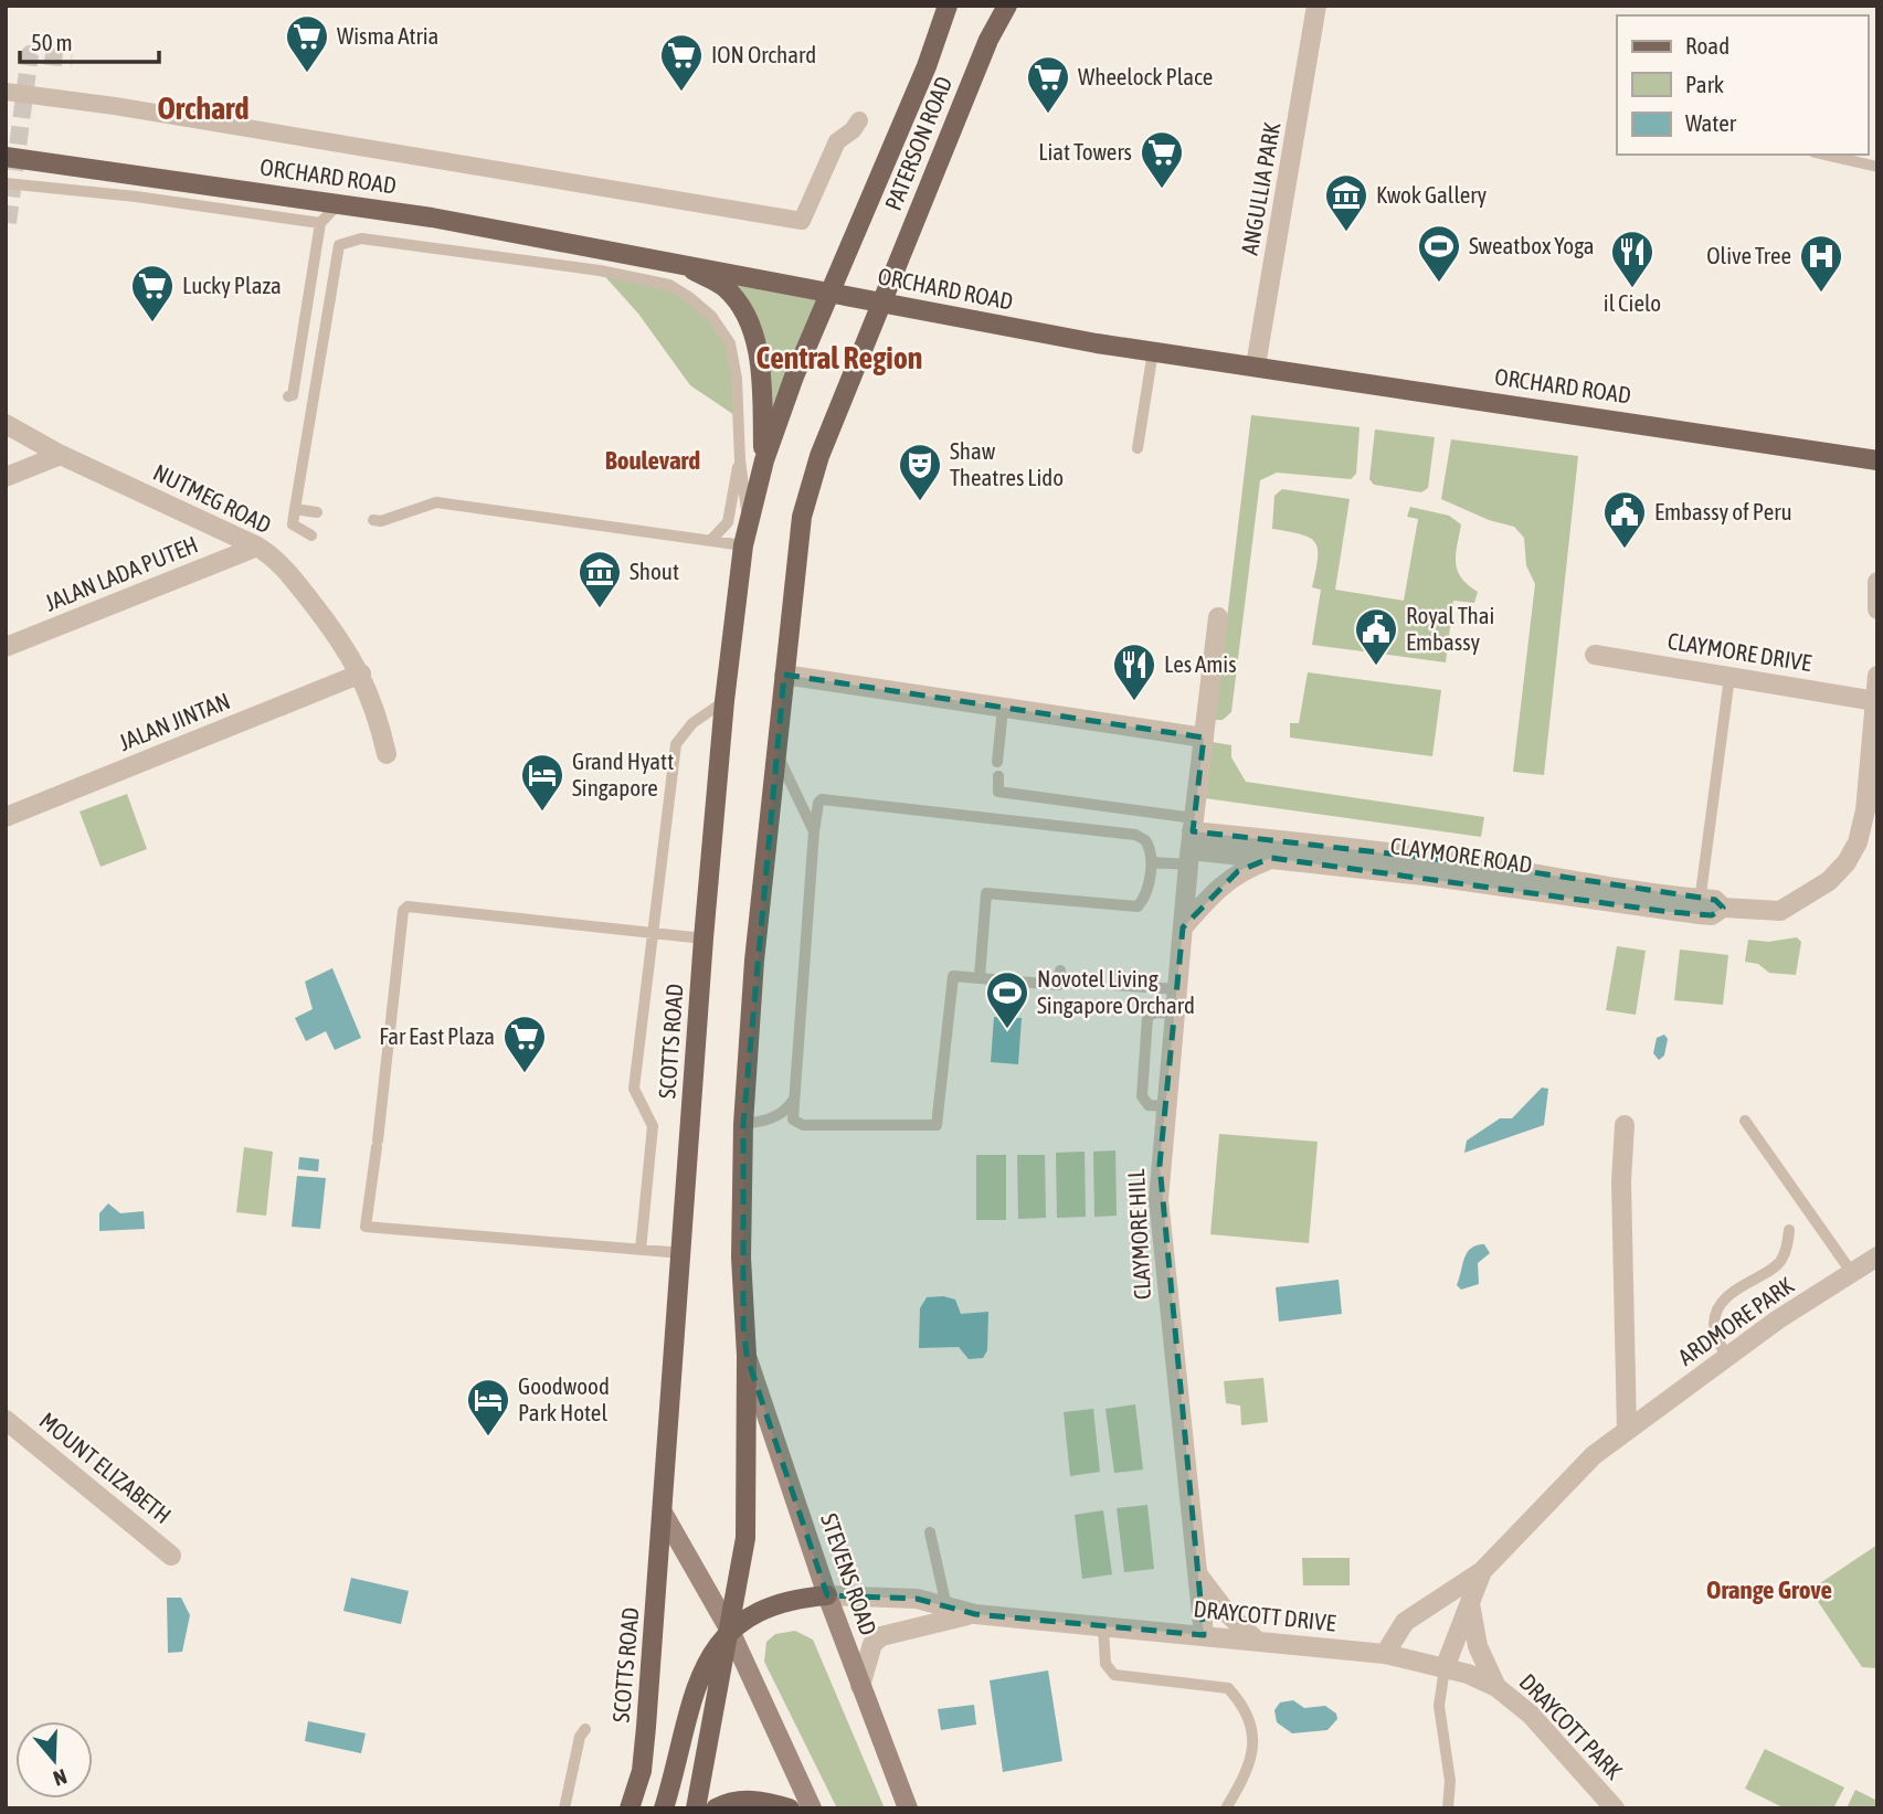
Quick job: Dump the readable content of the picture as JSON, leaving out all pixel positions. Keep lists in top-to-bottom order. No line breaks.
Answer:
{"streets":{"main road":["PATERSON ROAD","ORCHARD ROAD","SCOTTS ROAD","STEVENS ROAD"],"street":["ANGULLIA PARK","NUTMEG ROAD","JALAN LADA PUTEH","CLAYMORE DRIVE","JALAN JINTAN","CLAYMORE ROAD","CLAYMORE HILL","ARDMORE PARK","MOUNT ELIZABETH","DRAYCOTT DRIVE","DRAYCOTT PARK"]},"crossings":[["PATERSON ROAD","ORCHARD ROAD"],["PATERSON ROAD","SCOTTS ROAD"],["ORCHARD ROAD","ANGULLIA PARK"],["ORCHARD ROAD","SCOTTS ROAD"],["NUTMEG ROAD","JALAN LADA PUTEH"],["NUTMEG ROAD","JALAN JINTAN"],["CLAYMORE DRIVE","CLAYMORE ROAD"],["CLAYMORE ROAD","CLAYMORE HILL"],["CLAYMORE HILL","DRAYCOTT DRIVE"],["STEVENS ROAD","DRAYCOTT DRIVE"],["DRAYCOTT DRIVE","DRAYCOTT PARK"]],"districts":["Orchard","Central Region","Boulevard","Orange Grove"],"places":{"supermarket":["Wisma Atria","ION Orchard","Wheelock Place","Liat Towers","Lucky Plaza","Far East Plaza"],"museum":["Kwok Gallery","Shout"],"sports":["Sweatbox Yoga","Novotel Living Singapore Orchard"],"restaurant":["il Cielo","Les Amis"],"hospital":["Olive Tree"],"theatre":["Shaw Theatres Lido"],"public building":["Embassy of Peru","Royal Thai Embassy"],"hotel":["Grand Hyatt Singapore","Goodwood Park Hotel"]},"legend":["Road","Park","Water"],"scale_bar":"50 m","north":"bottom"}
